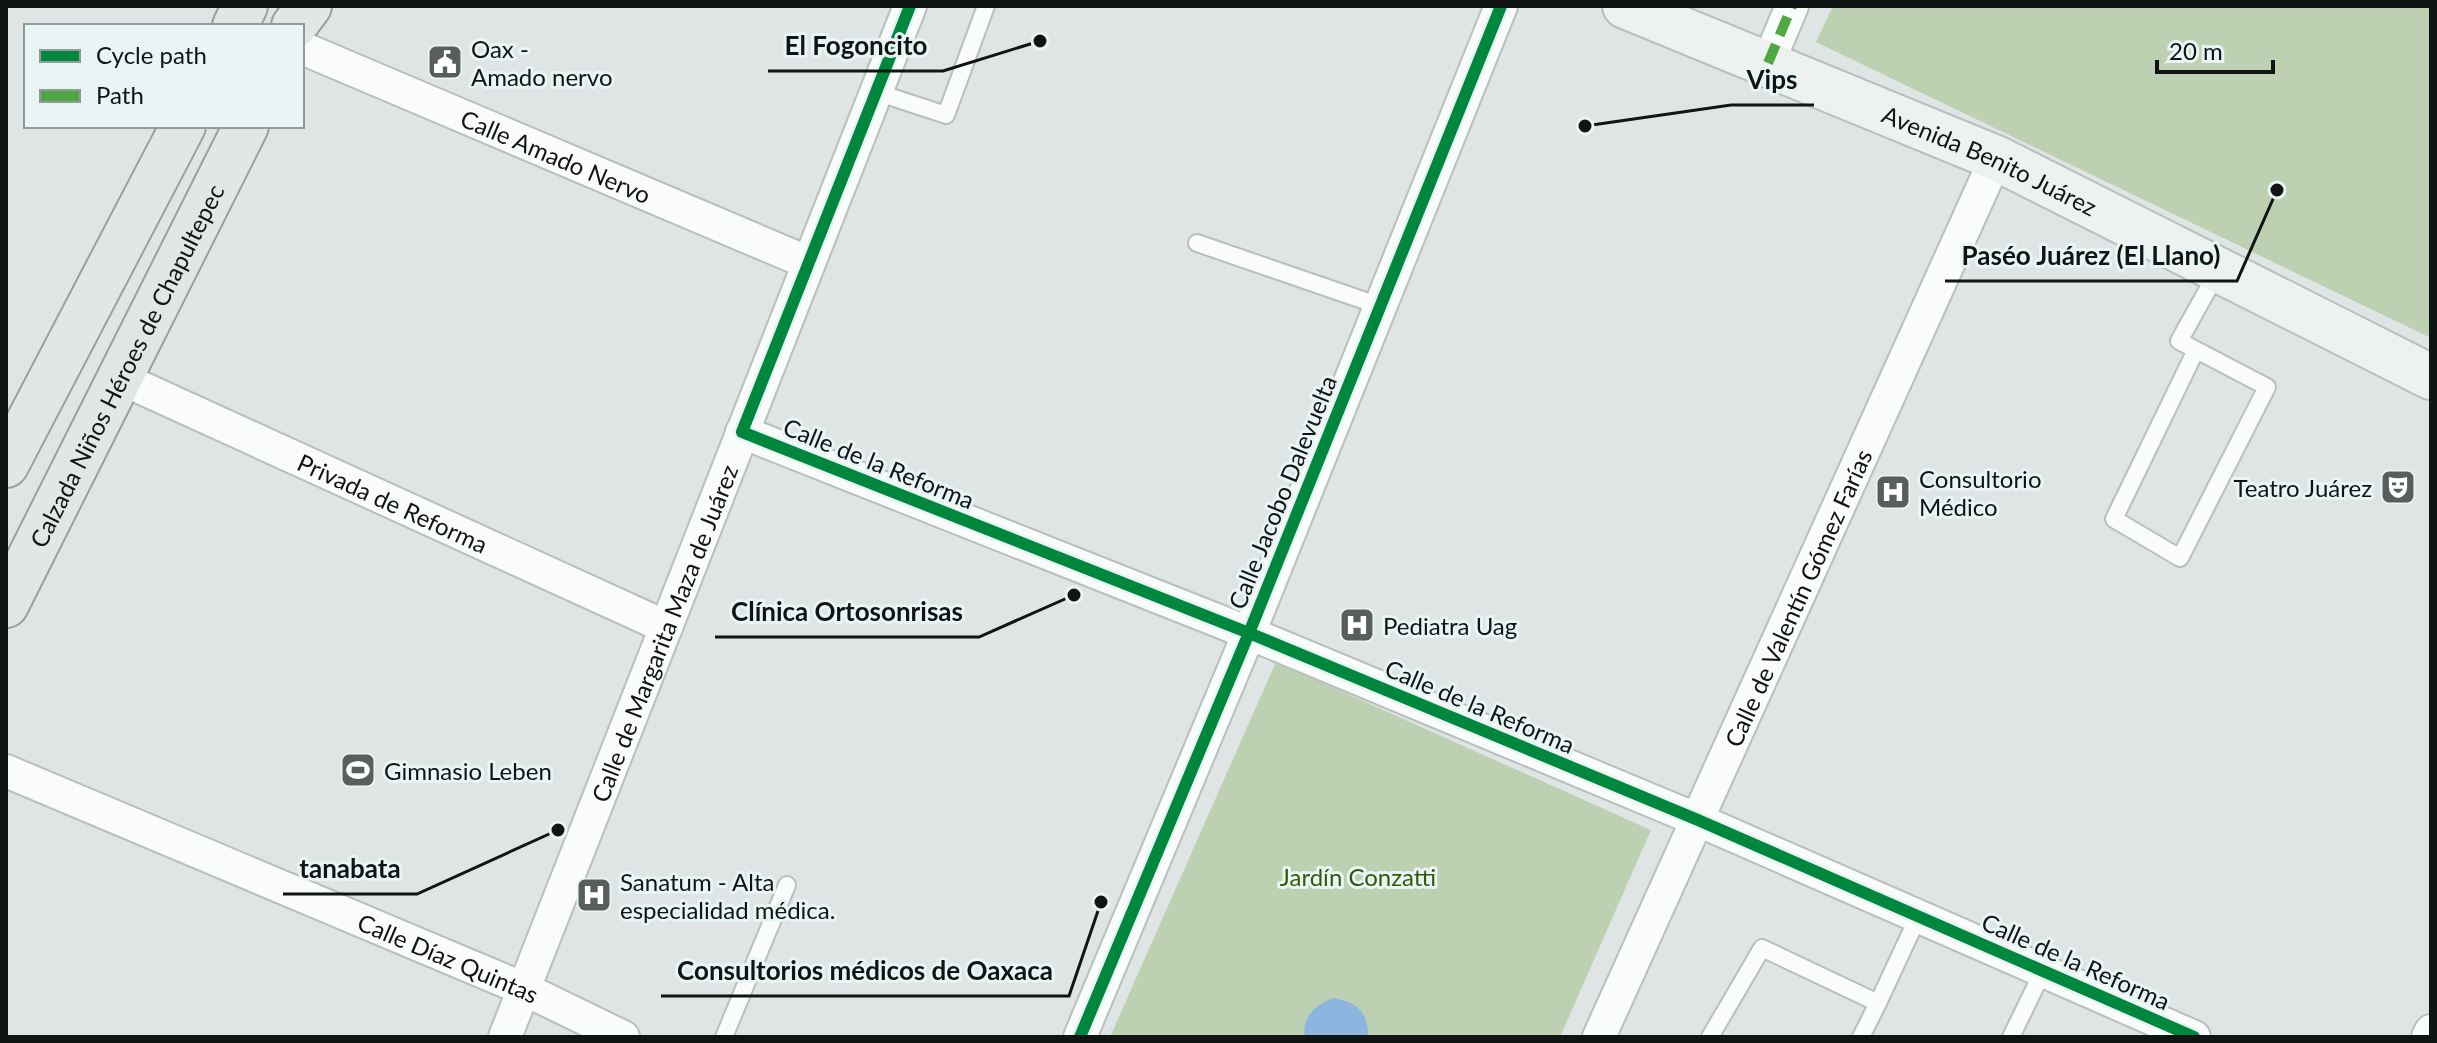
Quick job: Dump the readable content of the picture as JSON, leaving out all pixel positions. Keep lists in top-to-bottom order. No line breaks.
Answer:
{"streets":{"main road":["Avenida Benito Juárez","Calzada Niños Héroes de Chapultepec"],"street":["Calle Amado Nervo","Calle de la Reforma","Calle Jacobo Dalevuelta","Privada de Reforma","Calle de Valentín Gómez Farías","Calle de Margarita Maza de Juárez","Calle Díaz Quintas"]},"crossings":[["Calle Amado Nervo","Calle de Margarita Maza de Juárez"],["Avenida Benito Juárez","Calle de Valentín Gómez Farías"],["Calzada Niños Héroes de Chapultepec","Privada de Reforma"],["Calle de la Reforma","Calle Jacobo Dalevuelta"],["Calle de la Reforma","Calle de Valentín Gómez Farías"],["Calle de la Reforma","Calle de Margarita Maza de Juárez"],["Privada de Reforma","Calle de Margarita Maza de Juárez"],["Calle de Margarita Maza de Juárez","Calle Díaz Quintas"]],"parks":["Jardín Conzatti"],"places":{"other":["El Fogoncito","Vips","Paséo Juárez (El Llano)","Clínica Ortosonrisas","tanabata","Consultorios médicos de Oaxaca"],"public building":["Oax - Amado nervo"],"theatre":["Teatro Juárez"],"hospital":["Consultorio Médico","Pediatra Uag","Sanatum - Alta especialidad médica."],"sports":["Gimnasio Leben"]},"legend":["Cycle path","Path"],"scale_bar":"20 m"}
